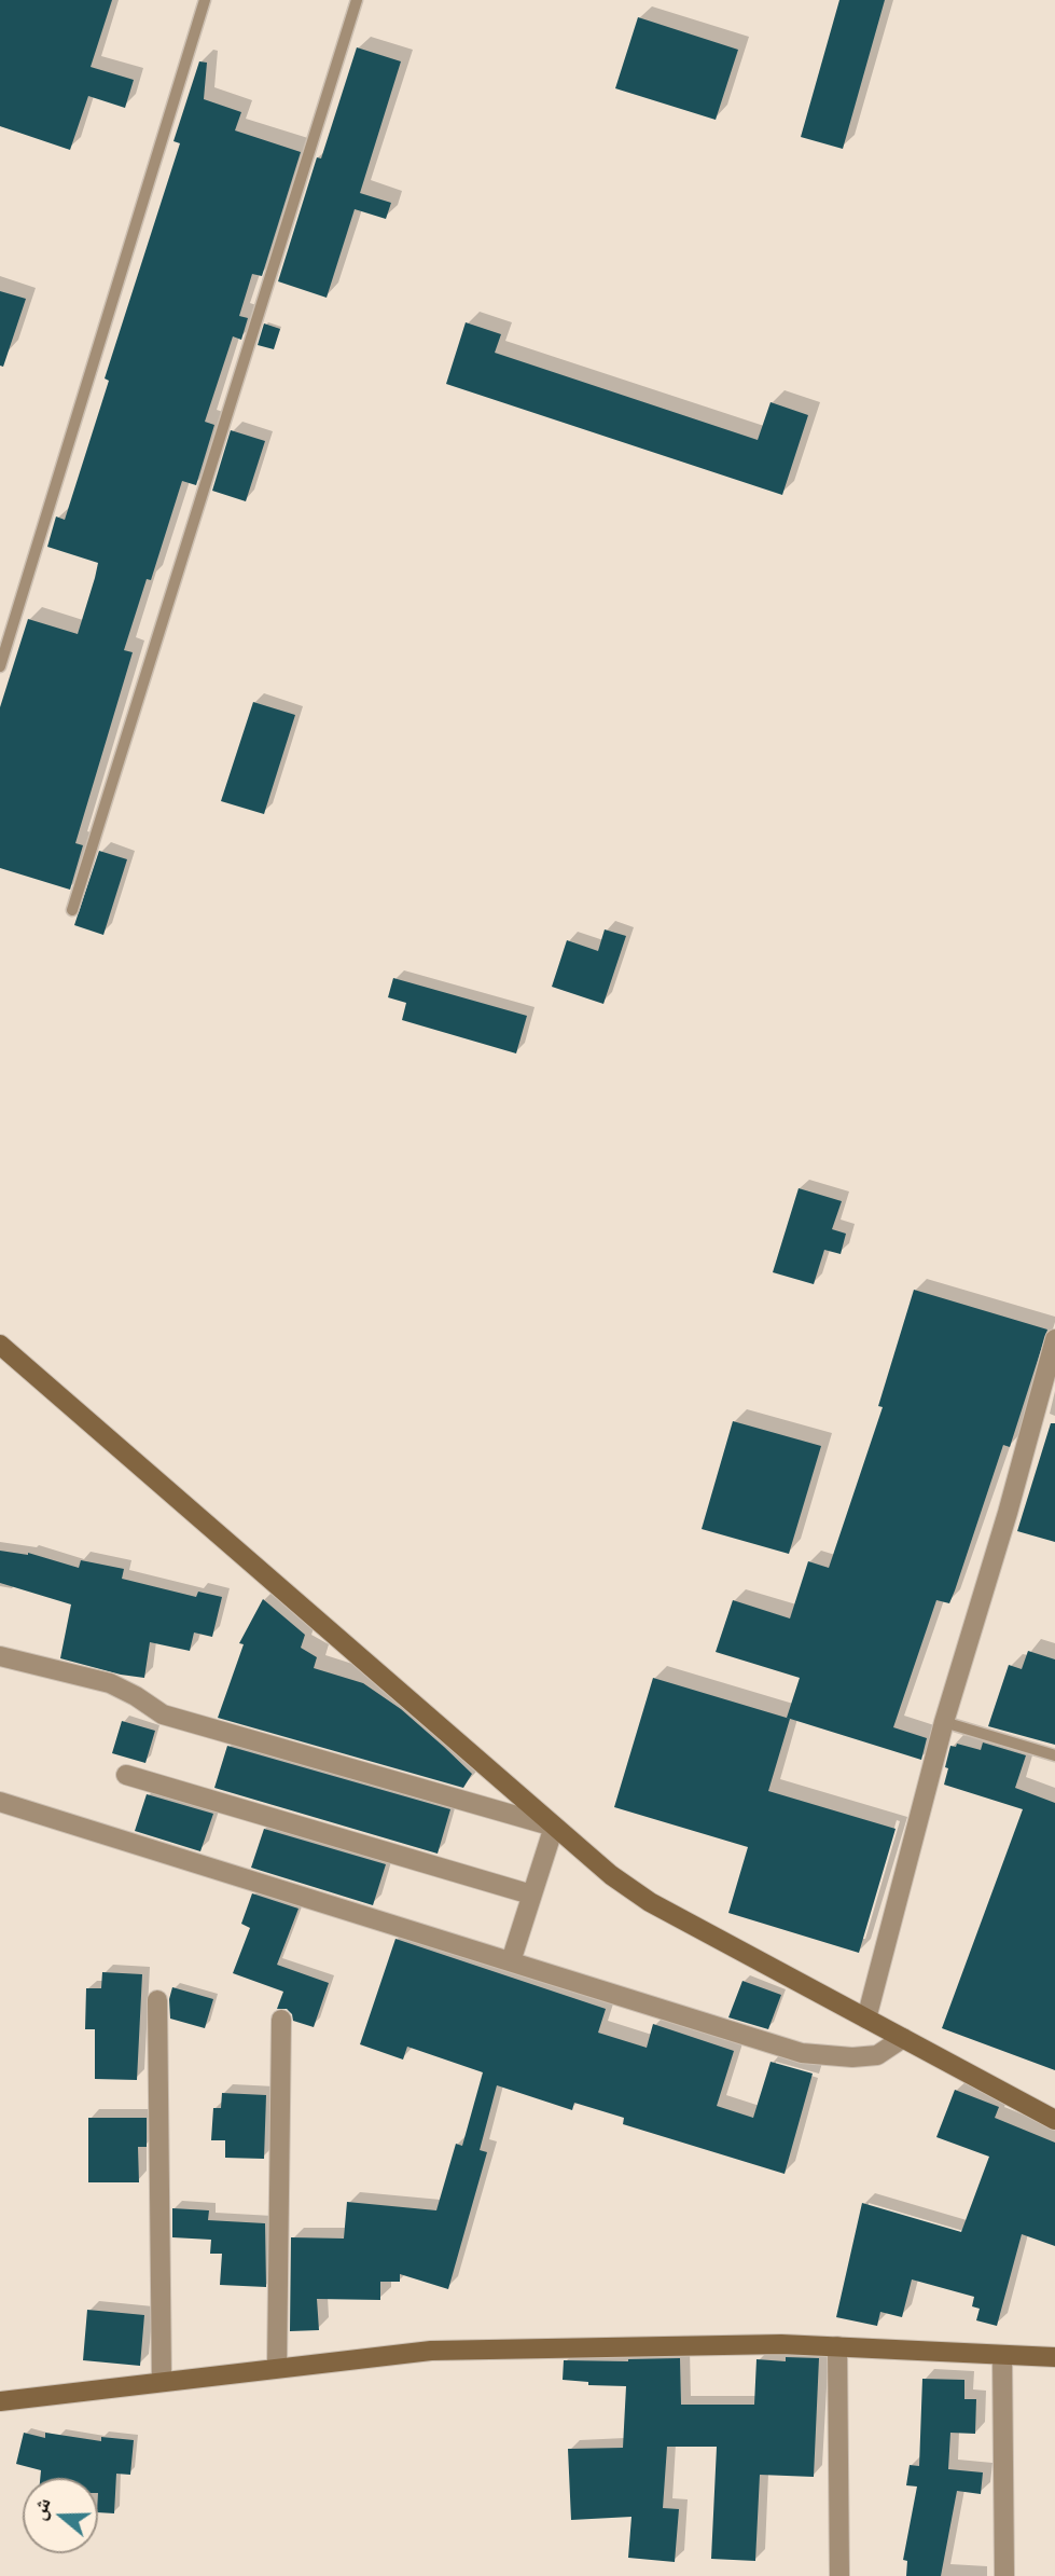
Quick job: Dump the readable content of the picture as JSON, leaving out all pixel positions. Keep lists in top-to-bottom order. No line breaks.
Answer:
{"north":"left"}
